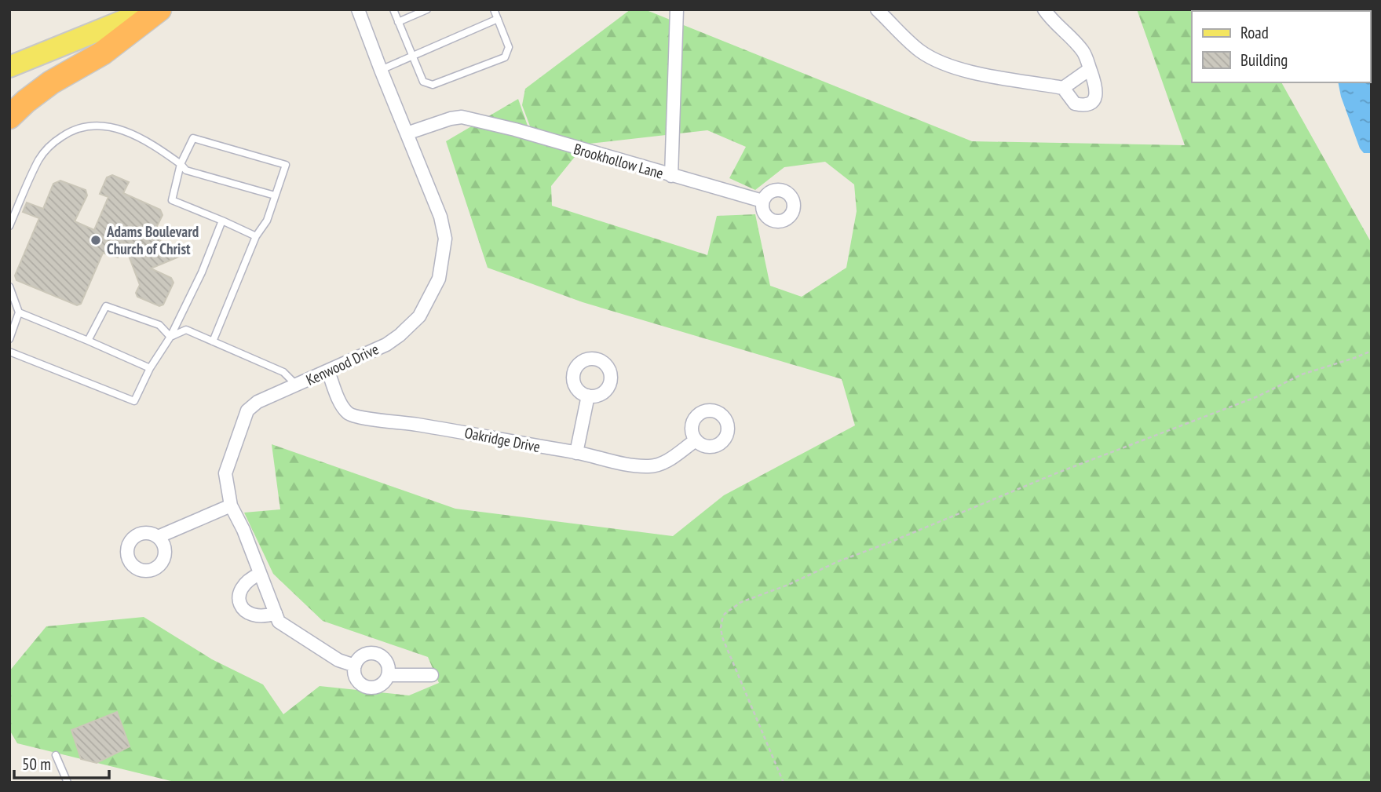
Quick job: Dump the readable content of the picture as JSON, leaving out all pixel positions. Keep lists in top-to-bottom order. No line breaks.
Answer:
{"streets":{"street":["Brookhollow Lane","Kenwood Drive","Oakridge Drive"]},"crossings":[["Brookhollow Lane","Kenwood Drive"],["Kenwood Drive","Oakridge Drive"]],"places":["Adams Boulevard Church of Christ"],"legend":["Road","Building"],"scale_bar":"50 m"}
